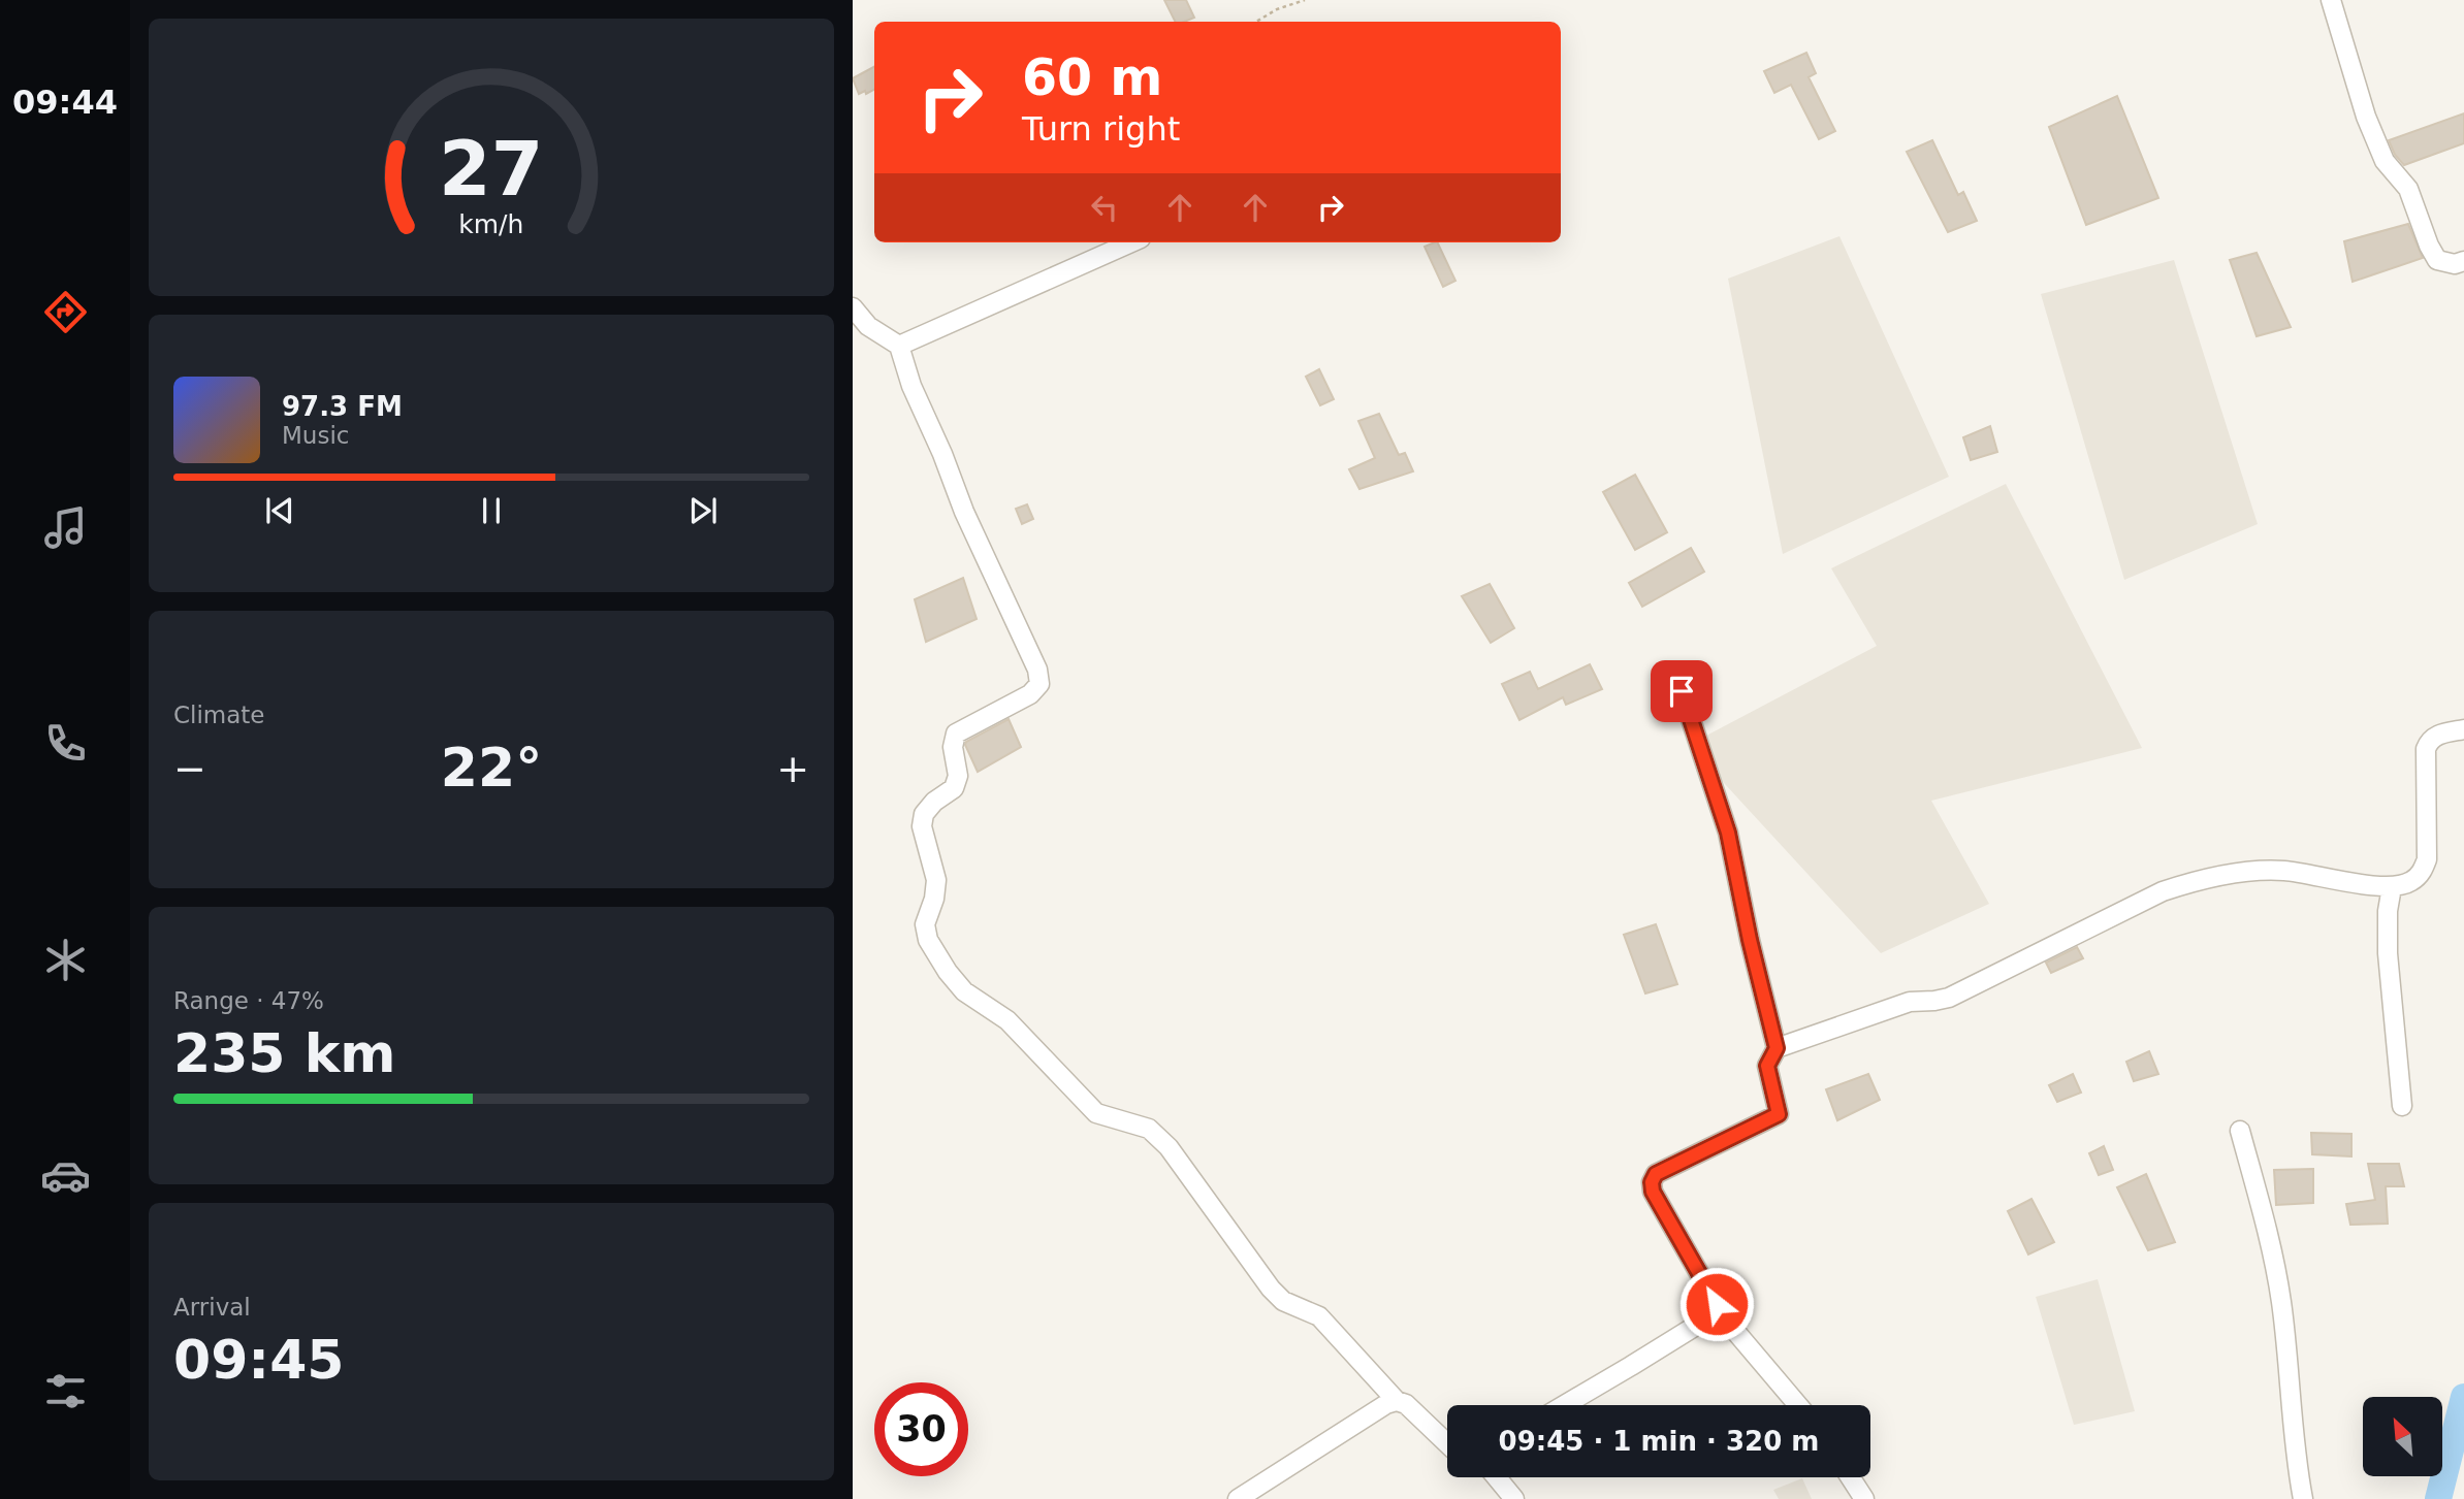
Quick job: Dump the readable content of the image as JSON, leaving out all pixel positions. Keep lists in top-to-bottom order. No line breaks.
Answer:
{"north":"top left","page":{"tabs":"09:44","turn":["60 m","Turn right"],"song":["97.3 FM","Music"],"tile":["Climate",["Range · 47%","235 km"],["Arrival","09:45"]],"heat":["−","22°","+"],"limit":"30","trip":"09:45 · 1 min · 320 m","gauge":["27","km/h"]}}
